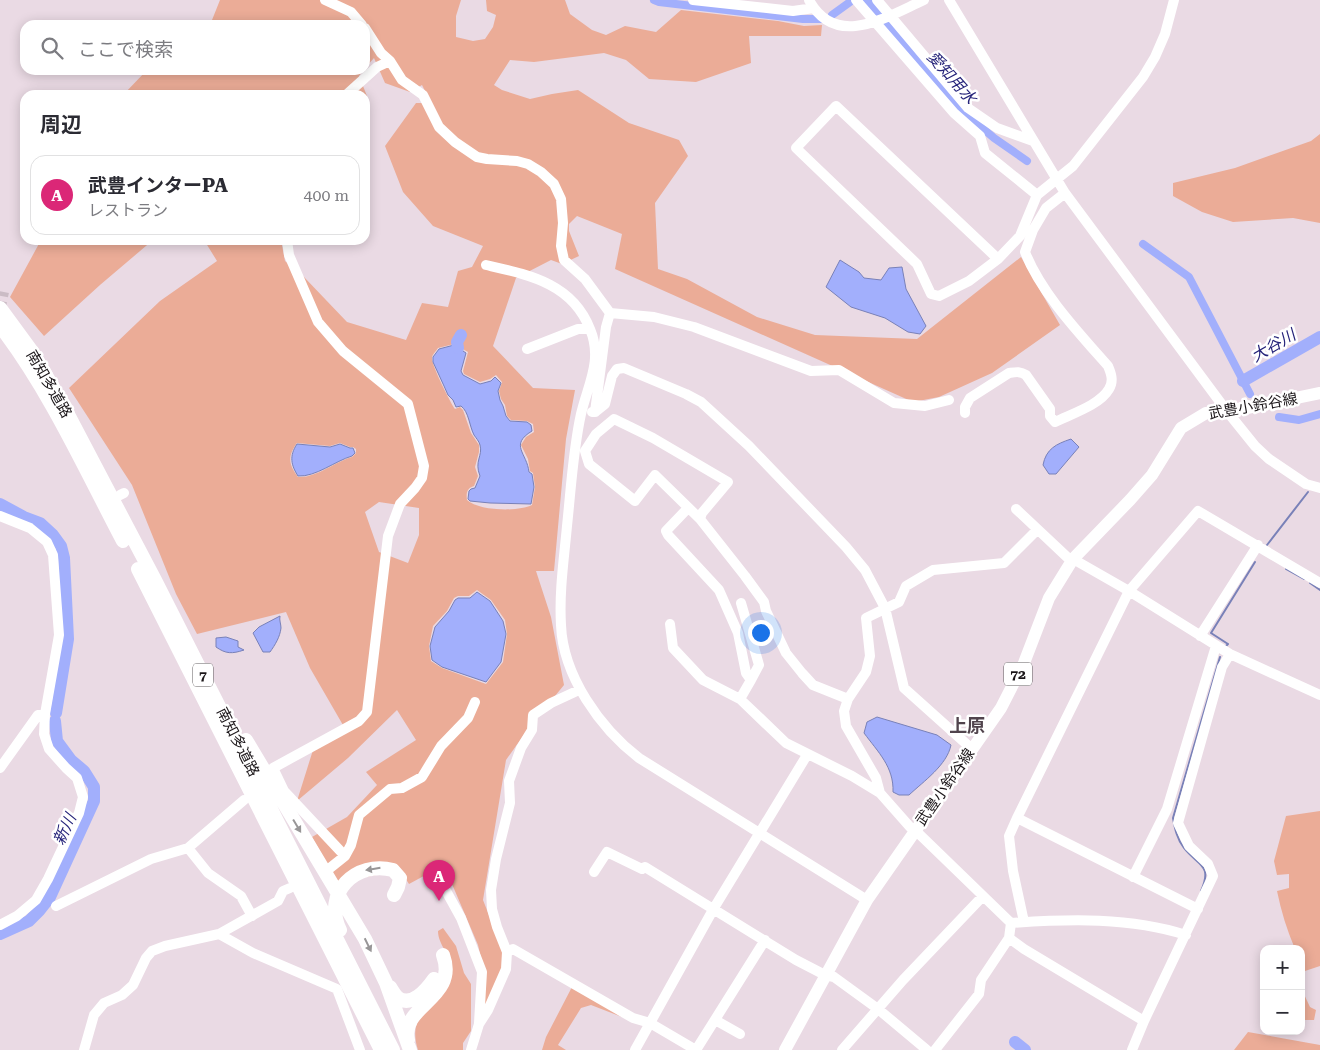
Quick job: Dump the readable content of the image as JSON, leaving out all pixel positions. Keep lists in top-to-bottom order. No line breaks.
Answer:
{"streets":{"highway":["南知多道路","7"],"main road":["武豊小鈴谷線","72"]},"districts":["上原"],"water":["愛知用水","大谷川","新川"],"page":{"search":"ここで検索","heading":"周辺","list":[{"mark":"A","name":"武豊インターPA","note":"レストラン","value":"400 m"}],"pins":"A","map_buttons":["+","−"]}}
